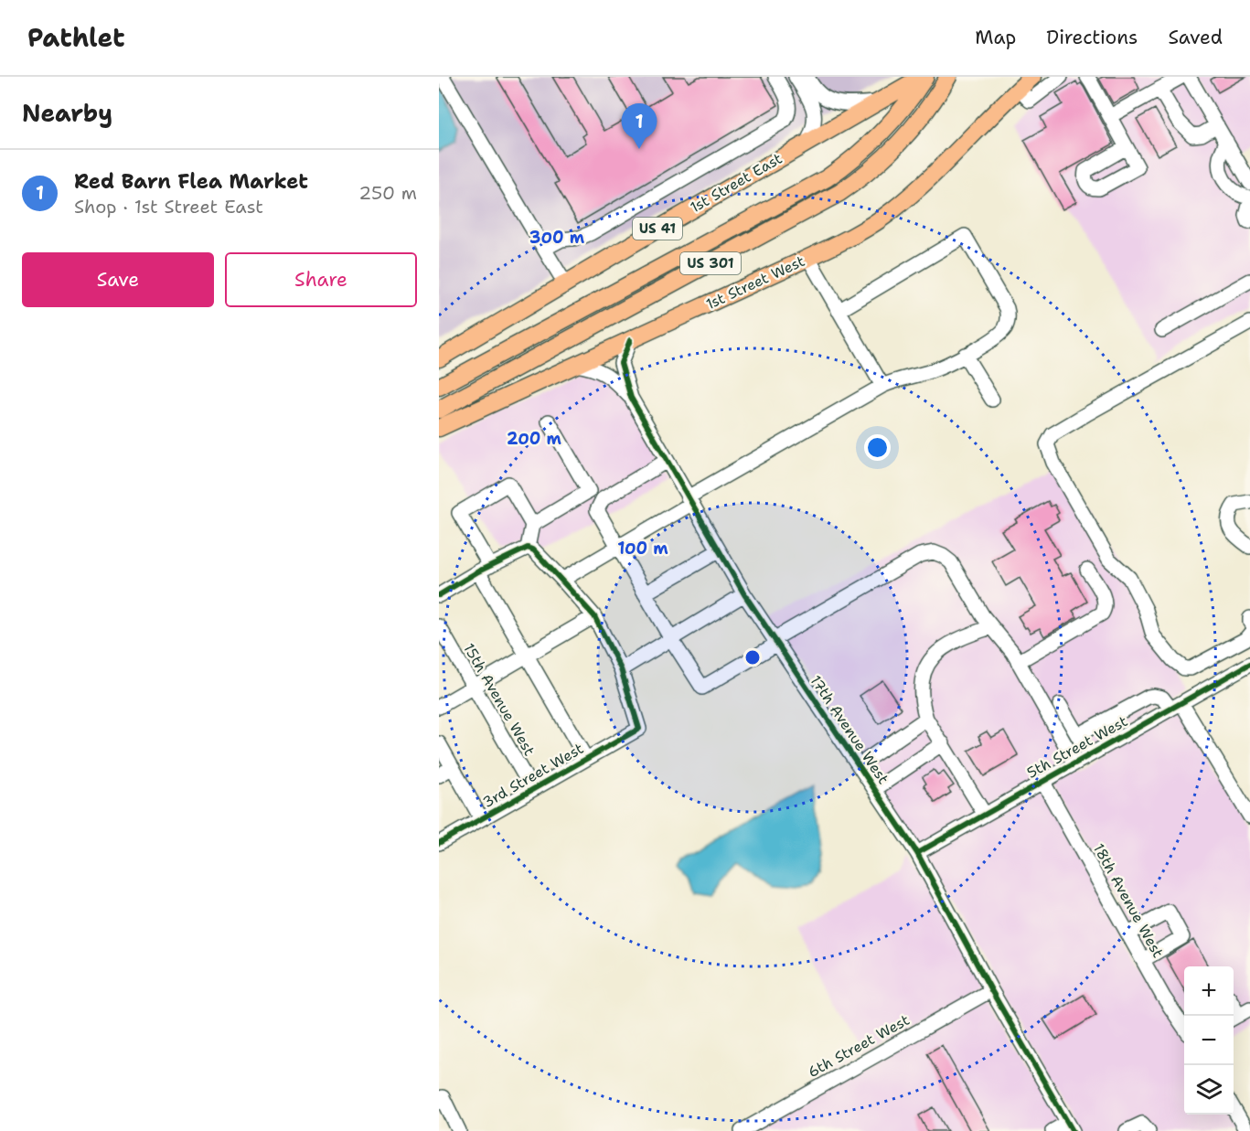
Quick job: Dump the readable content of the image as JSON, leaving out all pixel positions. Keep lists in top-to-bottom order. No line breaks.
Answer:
{"streets":{"main road":["1st Street East","US 41","US 301","1st Street West"],"street":["15th Avenue West","17th Avenue West","5th Street West","3rd Street West","18th Avenue West","6th Street West"]},"crossings":[["1st Street East","US 301"],["1st Street West","17th Avenue West"],["15th Avenue West","3rd Street West"],["17th Avenue West","5th Street West"],["17th Avenue West","6th Street West"],["5th Street West","18th Avenue West"]],"page":{"header":"Pathlet","nav":["Map","Directions","Saved"],"heading":"Nearby","pins":"1","list":[{"mark":"1","name":"Red Barn Flea Market","note":"Shop · 1st Street East","value":"250 m"}],"buttons":["Save","Share"],"map_buttons":["+","−"]},"rings":["300 m","200 m","100 m"]}
